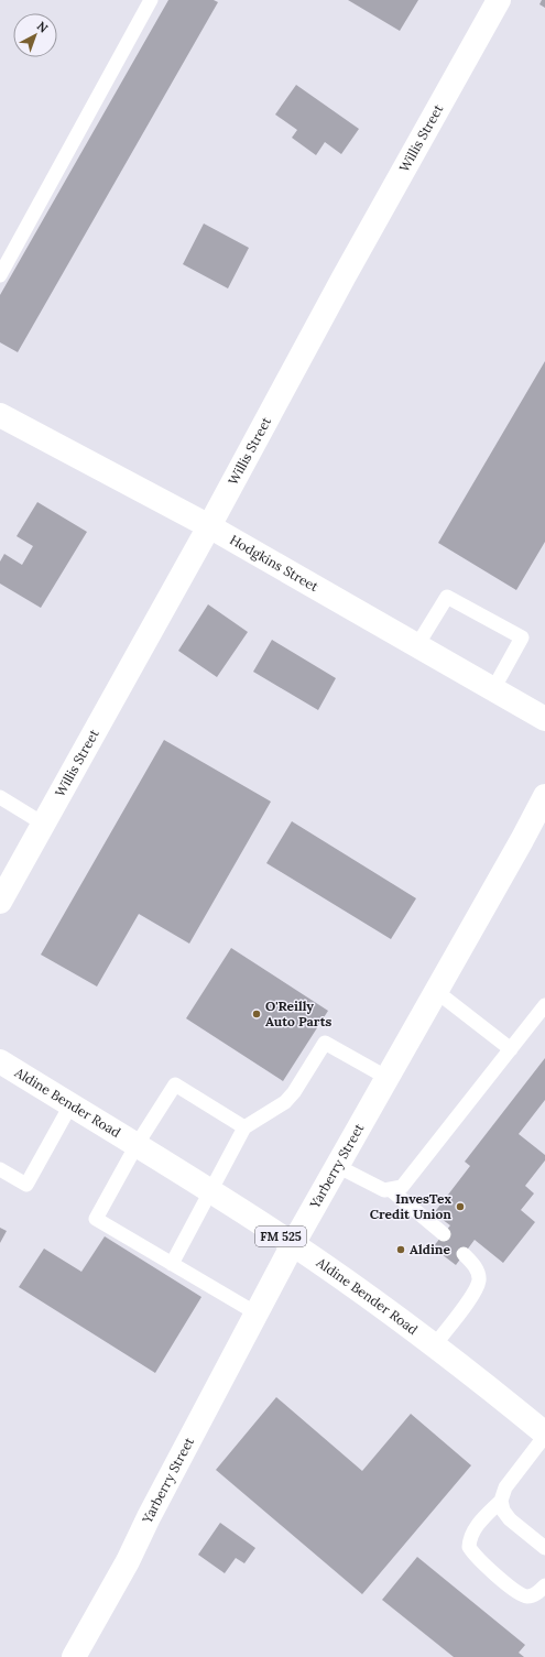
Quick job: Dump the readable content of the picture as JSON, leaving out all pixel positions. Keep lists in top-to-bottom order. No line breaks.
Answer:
{"streets":{"street":["Willis Street","Hodgkins Street","Aldine Bender Road","Yarberry Street","FM 525"]},"crossings":[["Willis Street","Hodgkins Street"],["Aldine Bender Road","Yarberry Street"]],"places":["O'Reilly Auto Parts","InvesTex Credit Union","Aldine"],"north":"top right"}
